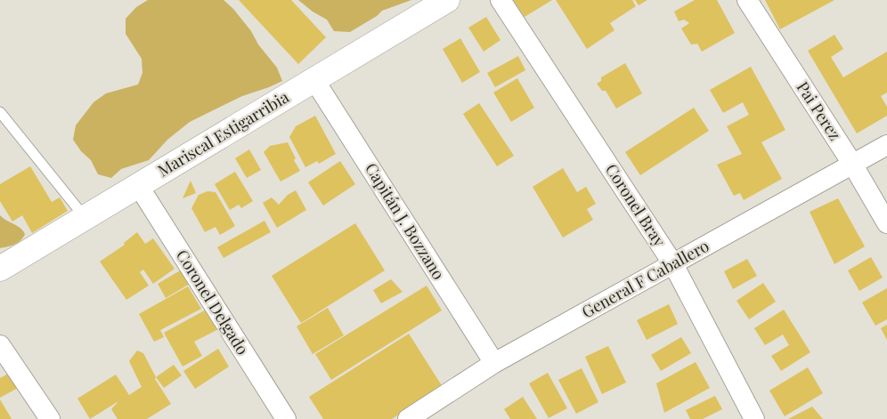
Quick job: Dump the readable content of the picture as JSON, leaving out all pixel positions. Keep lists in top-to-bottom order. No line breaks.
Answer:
{"streets":{"street":["Pai Perez","Mariscal Estigarribia","Coronel Bray","Capitán J. Bozzano","General F Caballero","Coronel Delgado"]},"crossings":[["Pai Perez","General F Caballero"],["Mariscal Estigarribia","Capitán J. Bozzano"],["Mariscal Estigarribia","Coronel Delgado"],["Coronel Bray","General F Caballero"],["Capitán J. Bozzano","General F Caballero"]]}
